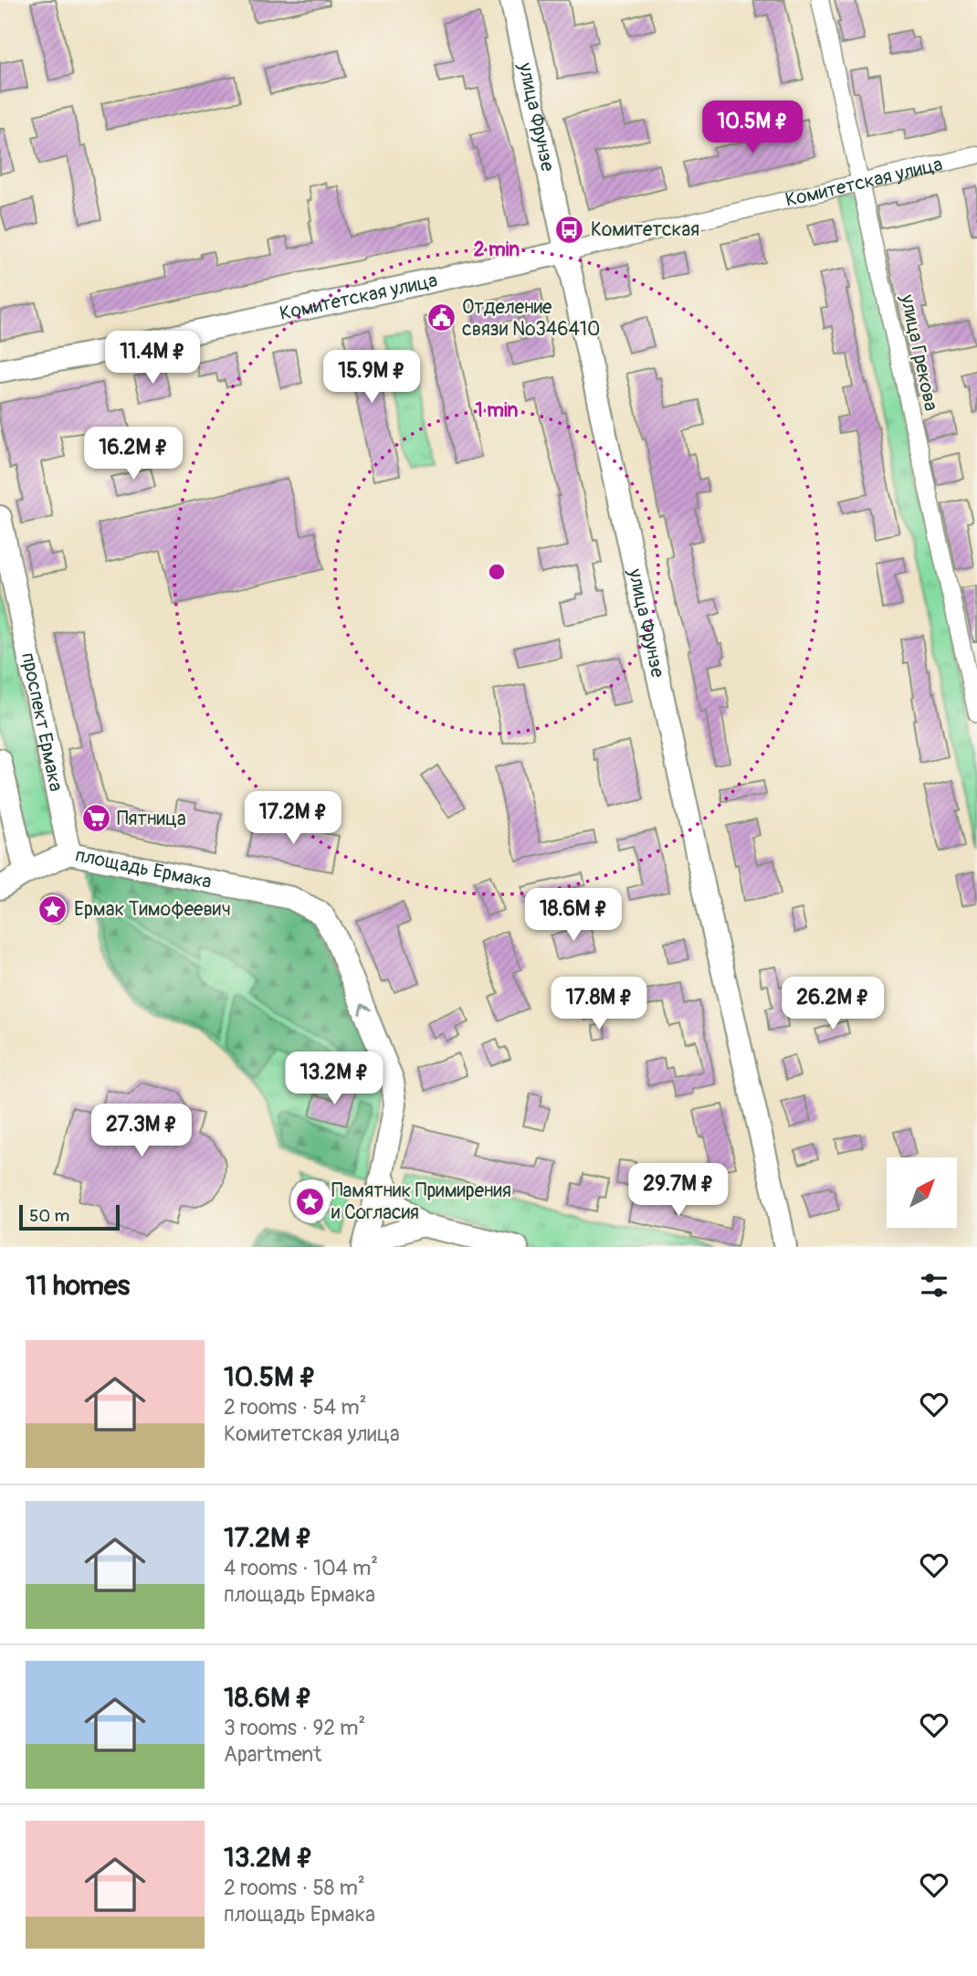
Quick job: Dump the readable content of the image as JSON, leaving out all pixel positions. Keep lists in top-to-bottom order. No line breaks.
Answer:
{"streets":{"street":["улица Фрунзе","Комитетская улица","улица Грекова","проспект Ермака","площадь Ермака"]},"crossings":[["улица Фрунзе","Комитетская улица"],["Комитетская улица","улица Грекова"],["проспект Ермака","площадь Ермака"]],"one_way":["площадь Ермака"],"places":{"bus stop":["Комитетская"],"public building":["Отделение связи №346410"],"supermarket":["Пятница"],"place":["Ермак Тимофеевич","Памятник Примирения и Cогласия"]},"scale_bar":"50 m","north":"top right","page":{"price":["10.5M ₽","11.4M ₽","15.9M ₽","16.2M ₽","17.2M ₽","18.6M ₽","17.8M ₽","26.2M ₽","13.2M ₽","27.3M ₽","29.7M ₽"],"scale":"50 m","heading":"11 homes","list":[{"name":"10.5M ₽","note":"2 rooms · 54 m² · Комитетская улица"},{"name":"17.2M ₽","note":"4 rooms · 104 m² · площадь Ермака"},{"name":"18.6M ₽","note":"3 rooms · 92 m² · Apartment"},{"name":"13.2M ₽","note":"2 rooms · 58 m² · площадь Ермака"}]},"rings":["2 min","1 min"]}
